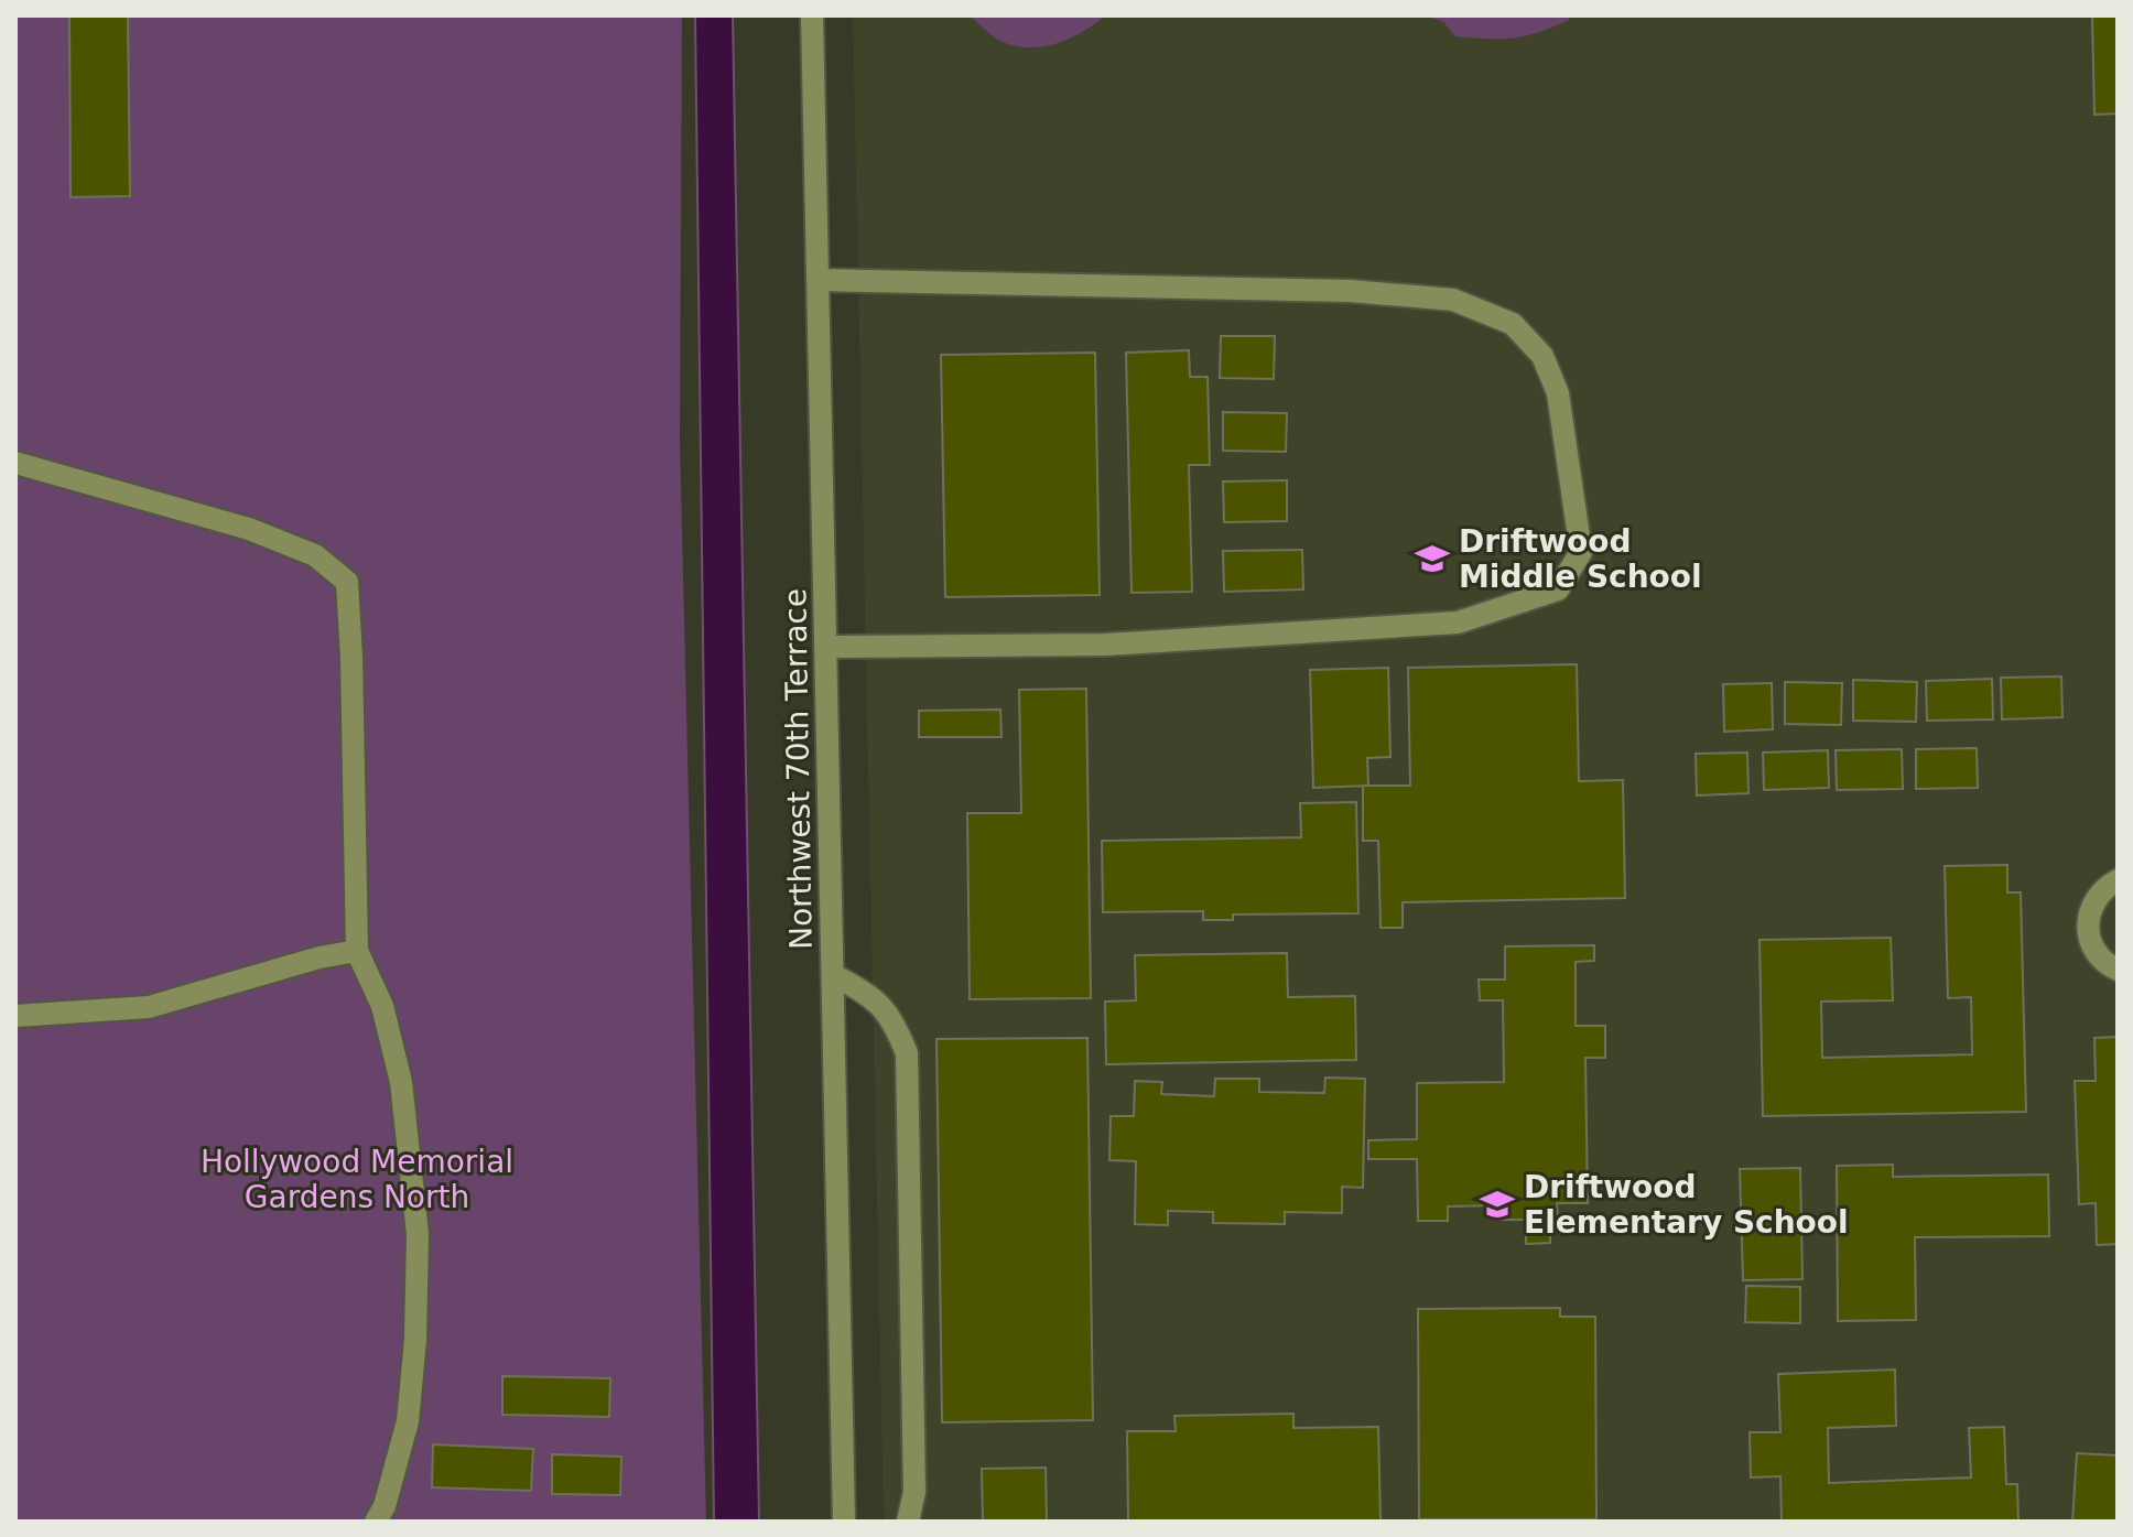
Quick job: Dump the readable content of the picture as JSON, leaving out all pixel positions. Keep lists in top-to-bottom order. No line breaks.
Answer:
{"streets":{"street":["Northwest 70th Terrace"]},"parks":["Hollywood Memorial Gardens North"],"places":{"school or university":["Driftwood Middle School","Driftwood Elementary School"]}}
